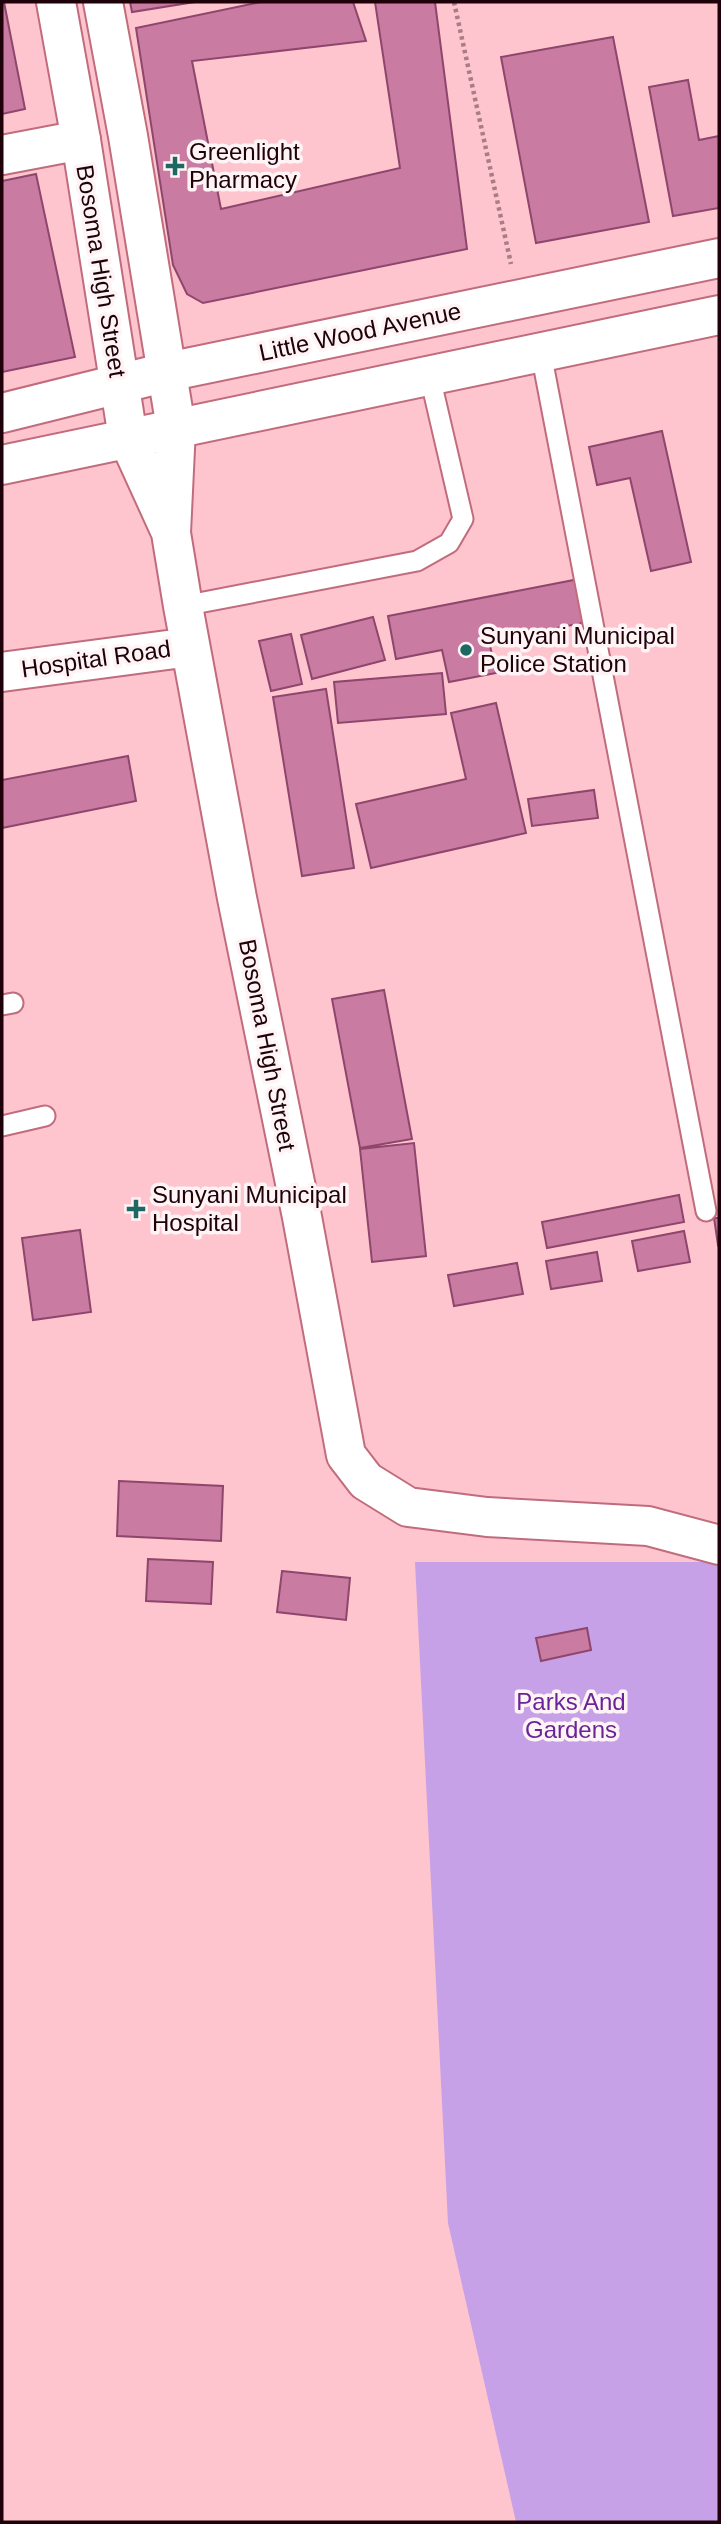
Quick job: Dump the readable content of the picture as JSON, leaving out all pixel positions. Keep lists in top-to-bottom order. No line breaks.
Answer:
{"streets":{"main road":["Bosoma High Street","Little Wood Avenue","Hospital Road"]},"crossings":[["Bosoma High Street","Little Wood Avenue"],["Bosoma High Street","Hospital Road"]],"parks":["Parks And Gardens"],"places":{"health":["Greenlight Pharmacy","Sunyani Municipal Hospital"],"other":["Sunyani Municipal Police Station"]}}
